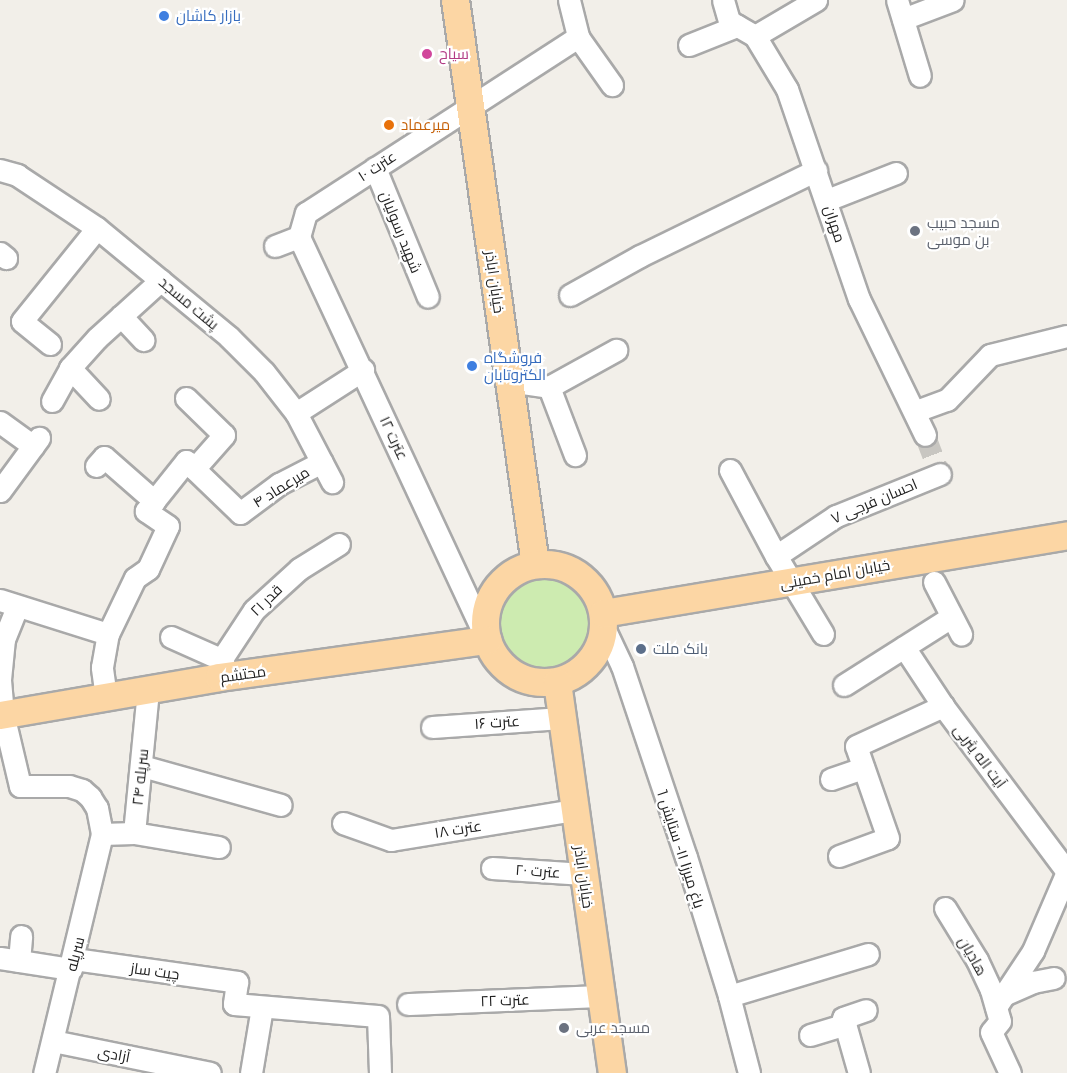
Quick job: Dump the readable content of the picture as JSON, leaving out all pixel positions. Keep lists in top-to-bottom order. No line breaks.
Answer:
{"streets":{"main road":["خیابان اباذر","خیابان امام خمینی","محتشم"],"street":["عترت ۱۰","مهران","شهید رسولیان","پشت مسجد","عترت ۱۲","میرعماد ۴","احسان فرجی ۷","قدر ۲۱","عترت ۱۶","آیت اله یثربی","سرپله ۲۴","عترت ۱۸","باغ میرزا ۱۱- ستایش 1","عترت ۲۰","سرپله","هادیان","چیت ساز","عترت ۲۲","آزادی"]},"crossings":[["عترت ۱۰","شهید رسولیان"],["عترت ۱۰","خیابان اباذر"],["عترت ۱۰","عترت ۱۲"],["خیابان اباذر","عترت ۱۲"],["خیابان اباذر","خیابان امام خمینی"],["خیابان اباذر","محتشم"],["خیابان اباذر","عترت ۱۶"],["خیابان اباذر","عترت ۱۸"],["خیابان اباذر","باغ میرزا ۱۱- ستایش 1"],["خیابان اباذر","عترت ۲۰"],["خیابان اباذر","عترت ۲۲"],["پشت مسجد","میرعماد ۴"],["عترت ۱۲","خیابان امام خمینی"],["عترت ۱۲","محتشم"],["عترت ۱۲","باغ میرزا ۱۱- ستایش 1"],["خیابان امام خمینی","محتشم"],["خیابان امام خمینی","باغ میرزا ۱۱- ستایش 1"],["قدر ۲۱","محتشم"],["محتشم","سرپله ۲۴"],["محتشم","باغ میرزا ۱۱- ستایش 1"],["سرپله","چیت ساز"],["سرپله","آزادی"]],"places":["بازار کاشان","سیاح","میرعماد","مسجد حبیب بن موسی","فروشگاه الکتروتابان","بانک ملت","مسجد عربی"]}
